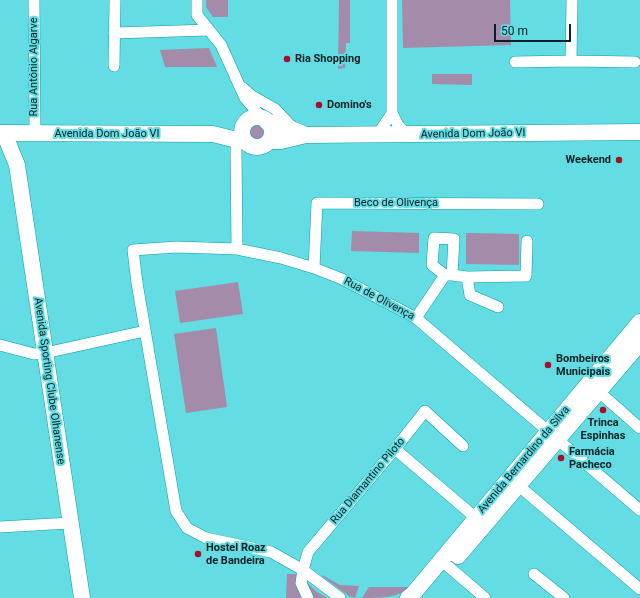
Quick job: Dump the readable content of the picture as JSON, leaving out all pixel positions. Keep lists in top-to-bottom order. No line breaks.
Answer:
{"streets":{"main road":["Avenida Dom João VI","Avenida Sporting Clube Olhanense","Avenida Bernardino da Silva"],"street":["Rua António Algarve","Beco de Olivença","Rua de Olivença","Rua Diamantino Piloto"]},"crossings":[["Rua António Algarve","Avenida Dom João VI"],["Rua António Algarve","Avenida Sporting Clube Olhanense"],["Avenida Dom João VI","Avenida Sporting Clube Olhanense"],["Beco de Olivença","Rua de Olivença"],["Rua de Olivença","Avenida Bernardino da Silva"]],"places":["Ria Shopping","Domino's","Weekend","Bombeiros Municipais","Trinca Espinhas","Farmácia Pacheco","Hostel Roaz de Bandeira"],"scale_bar":"50 m"}
